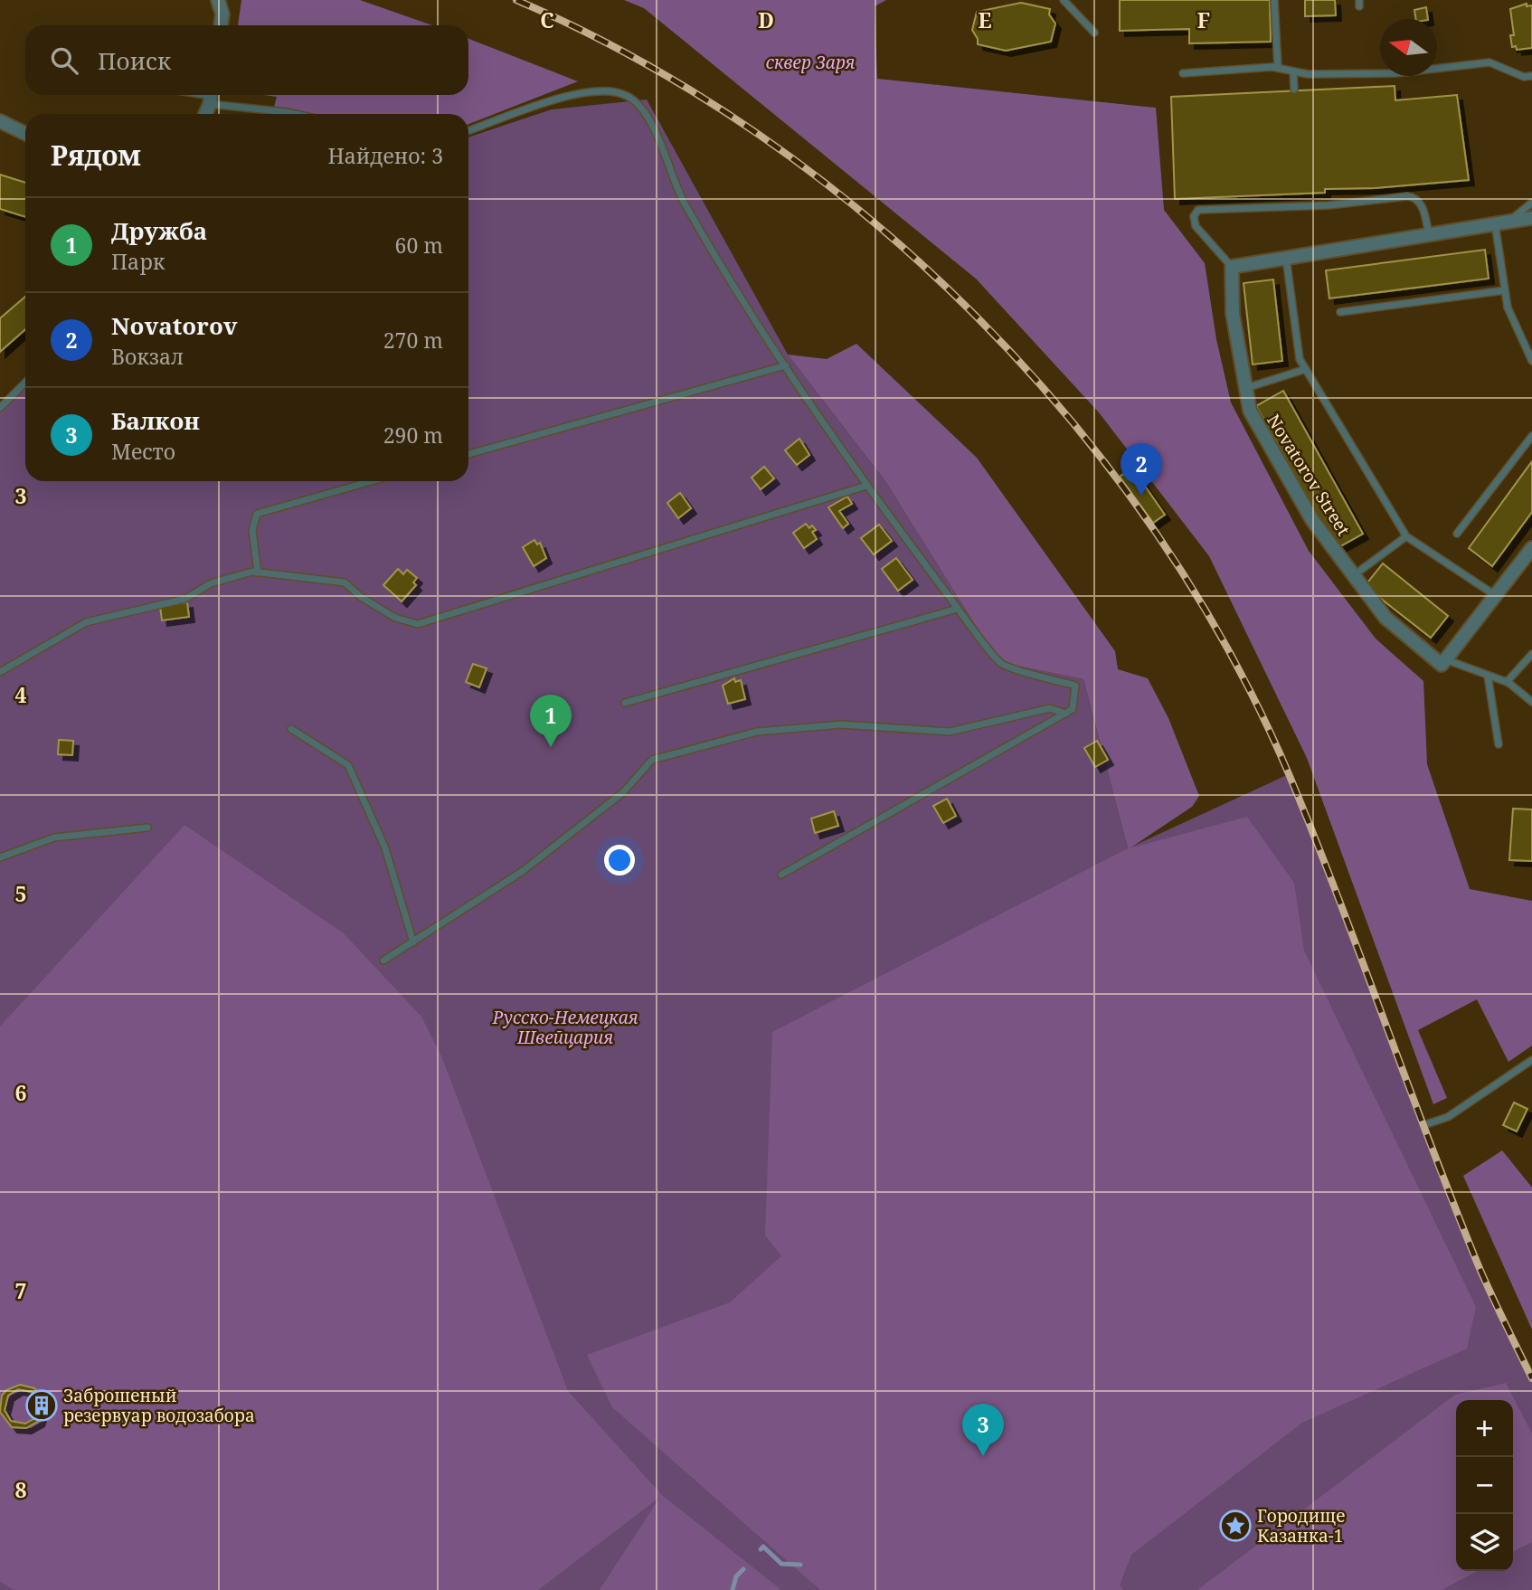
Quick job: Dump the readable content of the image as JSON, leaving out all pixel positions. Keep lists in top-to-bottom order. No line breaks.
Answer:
{"streets":{"street":["Novatorov Street"]},"parks":["сквер Заря","Русско-Немецкая Швейцария"],"places":{"building":["Заброшеный резервуар водозабора"],"place":["Городище Казанка-1"]},"north":"left","page":{"search":"Поиск","heading":["Рядом","Найдено: 3"],"list":[{"mark":"1","name":"Дружба","note":"Парк","value":"60 m"},{"mark":"2","name":"Novatorov","note":"Вокзал","value":"270 m"},{"mark":"3","name":"Балкон","note":"Место","value":"290 m"}],"pins":["2","1","3"],"map_buttons":["+","−"]},"grid":{"columns":["C","D","E","F"],"rows":["3","4","5","6","7","8"]}}
